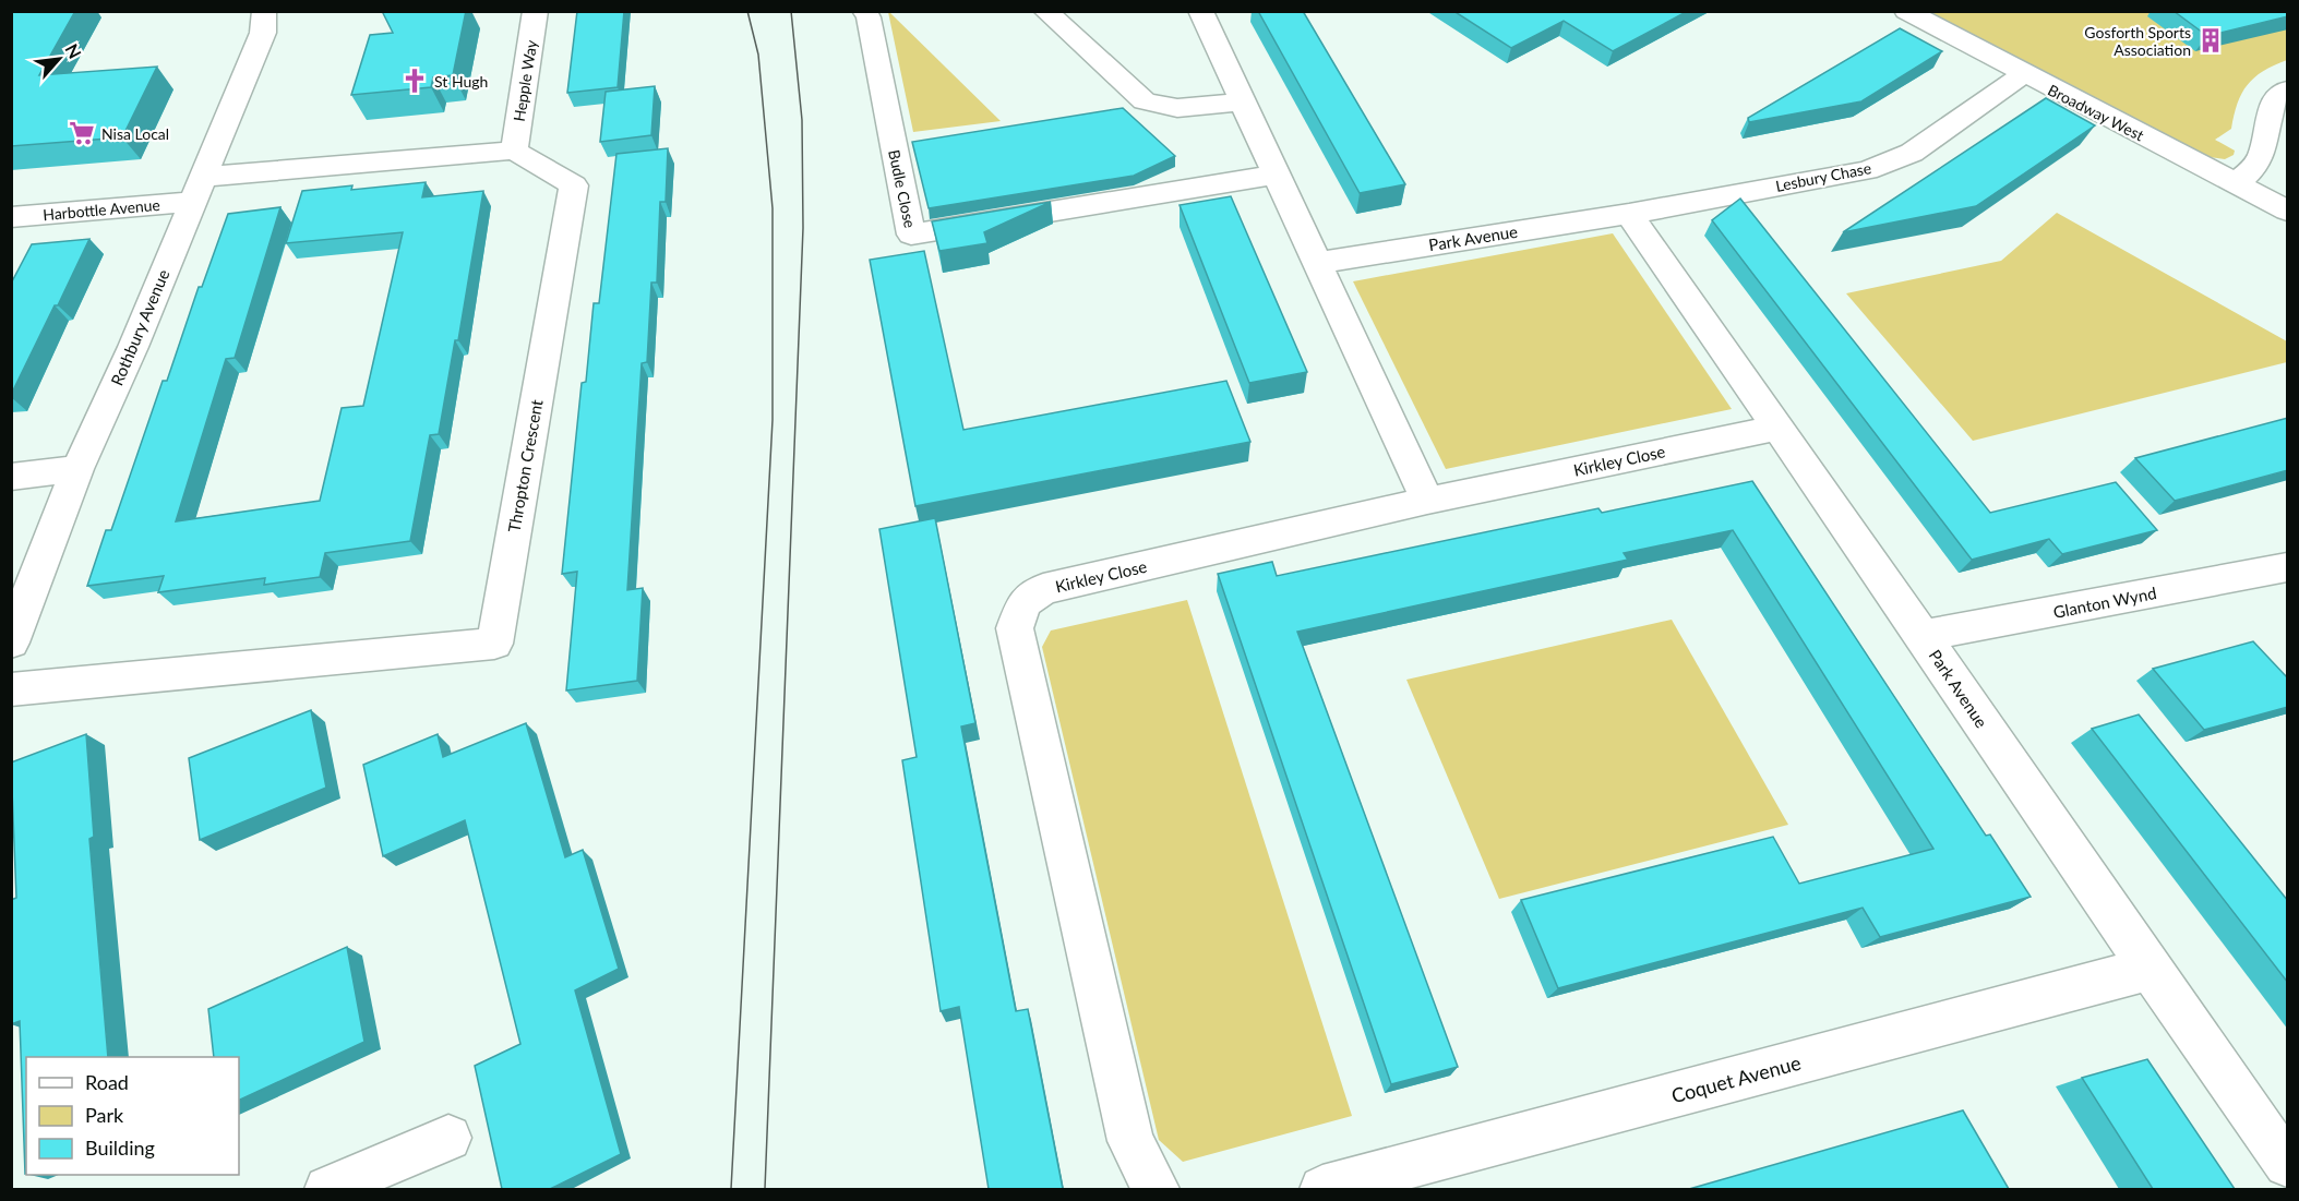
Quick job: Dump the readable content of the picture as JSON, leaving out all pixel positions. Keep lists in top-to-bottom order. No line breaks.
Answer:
{"streets":{"street":["Hepple Way","Broadway West","Lesbury Chase","Budle Close","Harbottle Avenue","Park Avenue","Rothbury Avenue","Kirkley Close","Thropton Crescent","Glanton Wynd","Coquet Avenue"]},"crossings":[["Hepple Way","Thropton Crescent"],["Broadway West","Lesbury Chase"],["Lesbury Chase","Park Avenue"],["Harbottle Avenue","Rothbury Avenue"],["Park Avenue","Kirkley Close"],["Park Avenue","Glanton Wynd"],["Park Avenue","Coquet Avenue"]],"places":{"building":["Gosforth Sports Association"],"church":["St Hugh"],"supermarket":["Nisa Local"]},"legend":["Road","Park","Building"],"north":"top right"}
